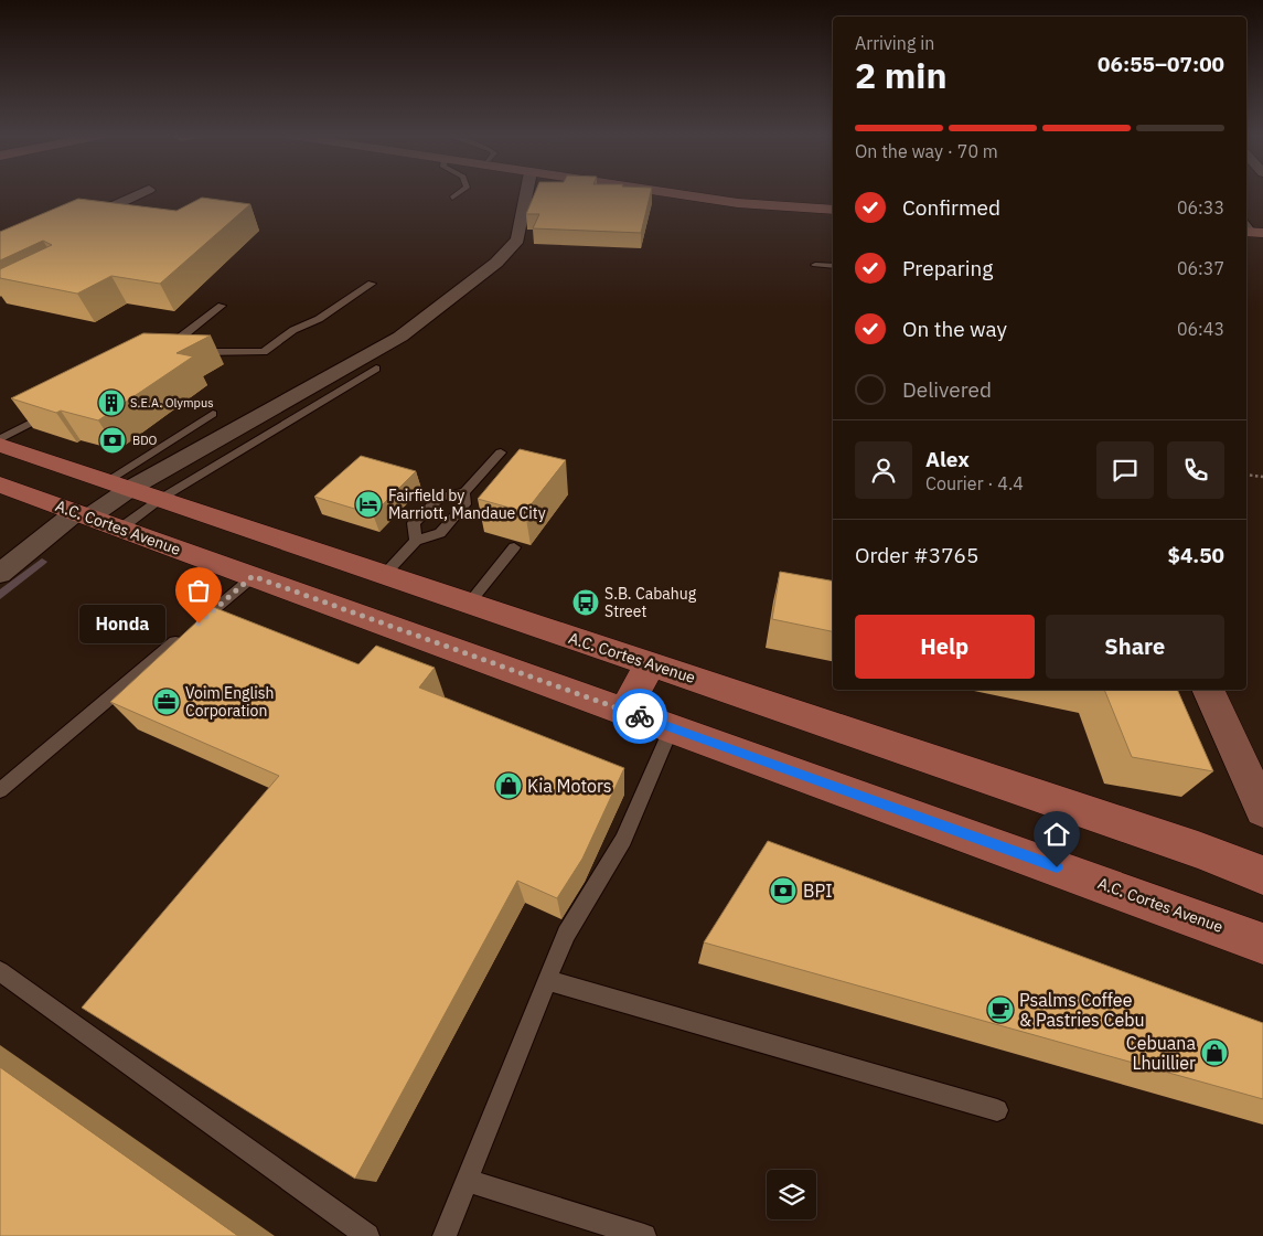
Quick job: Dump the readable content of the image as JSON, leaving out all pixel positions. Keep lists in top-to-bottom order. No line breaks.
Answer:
{"streets":{"main road":["A.C. Cortes Avenue"]},"places":{"building":["S.E.A. Olympus"],"bank":["BDO","BPI"],"hotel":["Fairfield by Marriott, Mandaue City"],"bus stop":["S.B. Cabahug Street"],"other":["Honda"],"office":["Voim English Corporation"],"shop":["Kia Motors","Cebuana Lhuillier"],"cafe":["Psalms Coffee & Pastries Cebu"]},"page":{"heading":["2 min","Arriving in","06:55–07:00"],"panel":["Alex","Courier · 4.4","Order #3765","$4.50"],"bar":"On the way · 70 m","list":[["Confirmed","06:33"],["Preparing","06:37"],["On the way","06:43"],"Delivered"],"buttons":["Help","Share"],"bubble":"Honda"}}
